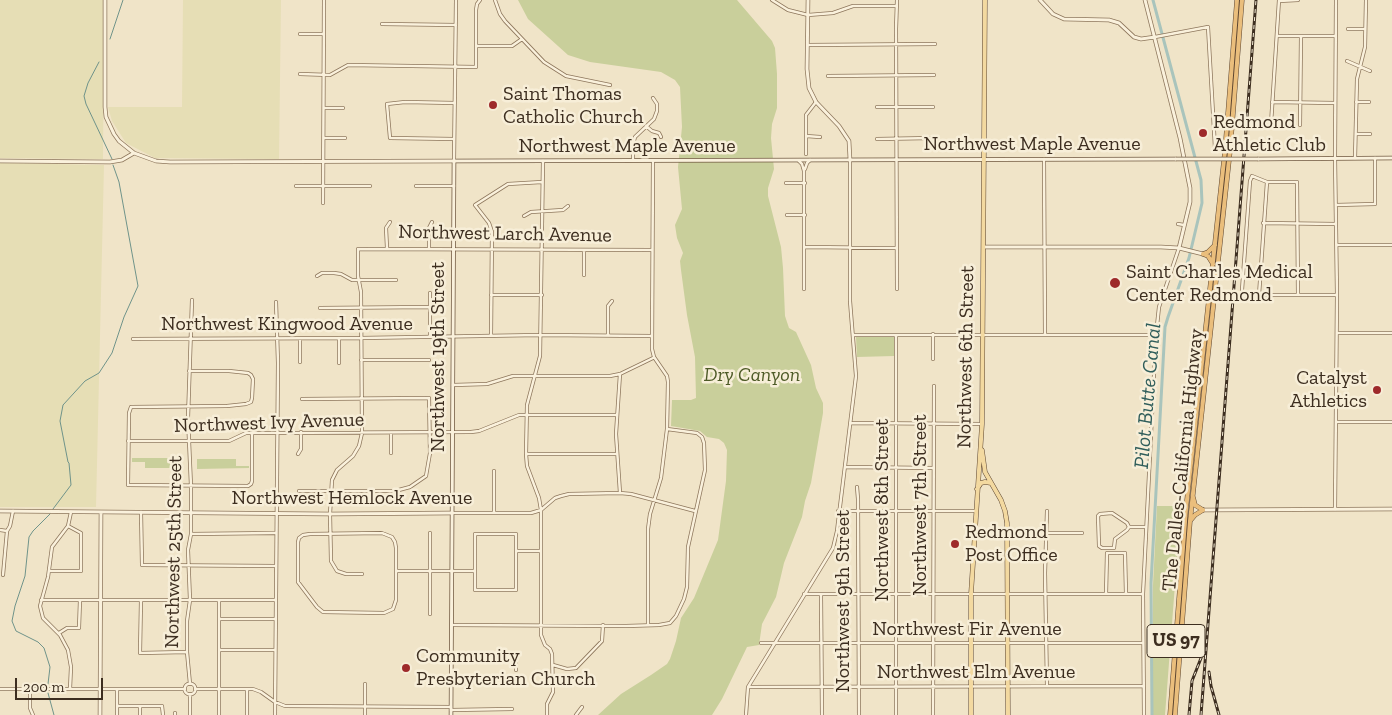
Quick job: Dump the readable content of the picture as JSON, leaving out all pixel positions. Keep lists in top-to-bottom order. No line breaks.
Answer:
{"streets":{"highway":["The Dalles-California Highway","US 97"],"main road":["Northwest 6th Street"],"street":["Northwest Maple Avenue","Northwest Larch Avenue","Northwest Kingwood Avenue","Northwest 19th Street","Northwest Ivy Avenue","Northwest Hemlock Avenue","Northwest 7th Street","Northwest 8th Street","Northwest 25th Street","Northwest 9th Street","Northwest Fir Avenue","Northwest Elm Avenue"]},"crossings":[["Northwest Maple Avenue","Northwest 19th Street"],["Northwest Maple Avenue","Northwest 6th Street"],["Northwest Larch Avenue","Northwest 19th Street"],["Northwest Kingwood Avenue","Northwest 19th Street"],["Northwest Kingwood Avenue","Northwest 25th Street"],["Northwest 19th Street","Northwest Ivy Avenue"],["Northwest 19th Street","Northwest Hemlock Avenue"],["Northwest 6th Street","Northwest Fir Avenue"],["Northwest 6th Street","Northwest Elm Avenue"],["Northwest Ivy Avenue","Northwest 25th Street"],["Northwest Hemlock Avenue","Northwest 25th Street"],["Northwest 7th Street","Northwest Fir Avenue"],["Northwest 7th Street","Northwest Elm Avenue"],["Northwest 8th Street","Northwest Fir Avenue"],["Northwest 8th Street","Northwest Elm Avenue"],["Northwest 9th Street","Northwest Fir Avenue"],["Northwest 9th Street","Northwest Elm Avenue"]],"water":["Pilot Butte Canal"],"parks":["Dry Canyon"],"places":["Saint Thomas Catholic Church","Redmond Athletic Club","Saint Charles Medical Center Redmond","Catalyst Athletics","Redmond Post Office","Community Presbyterian Church"],"scale_bar":"200 m"}
